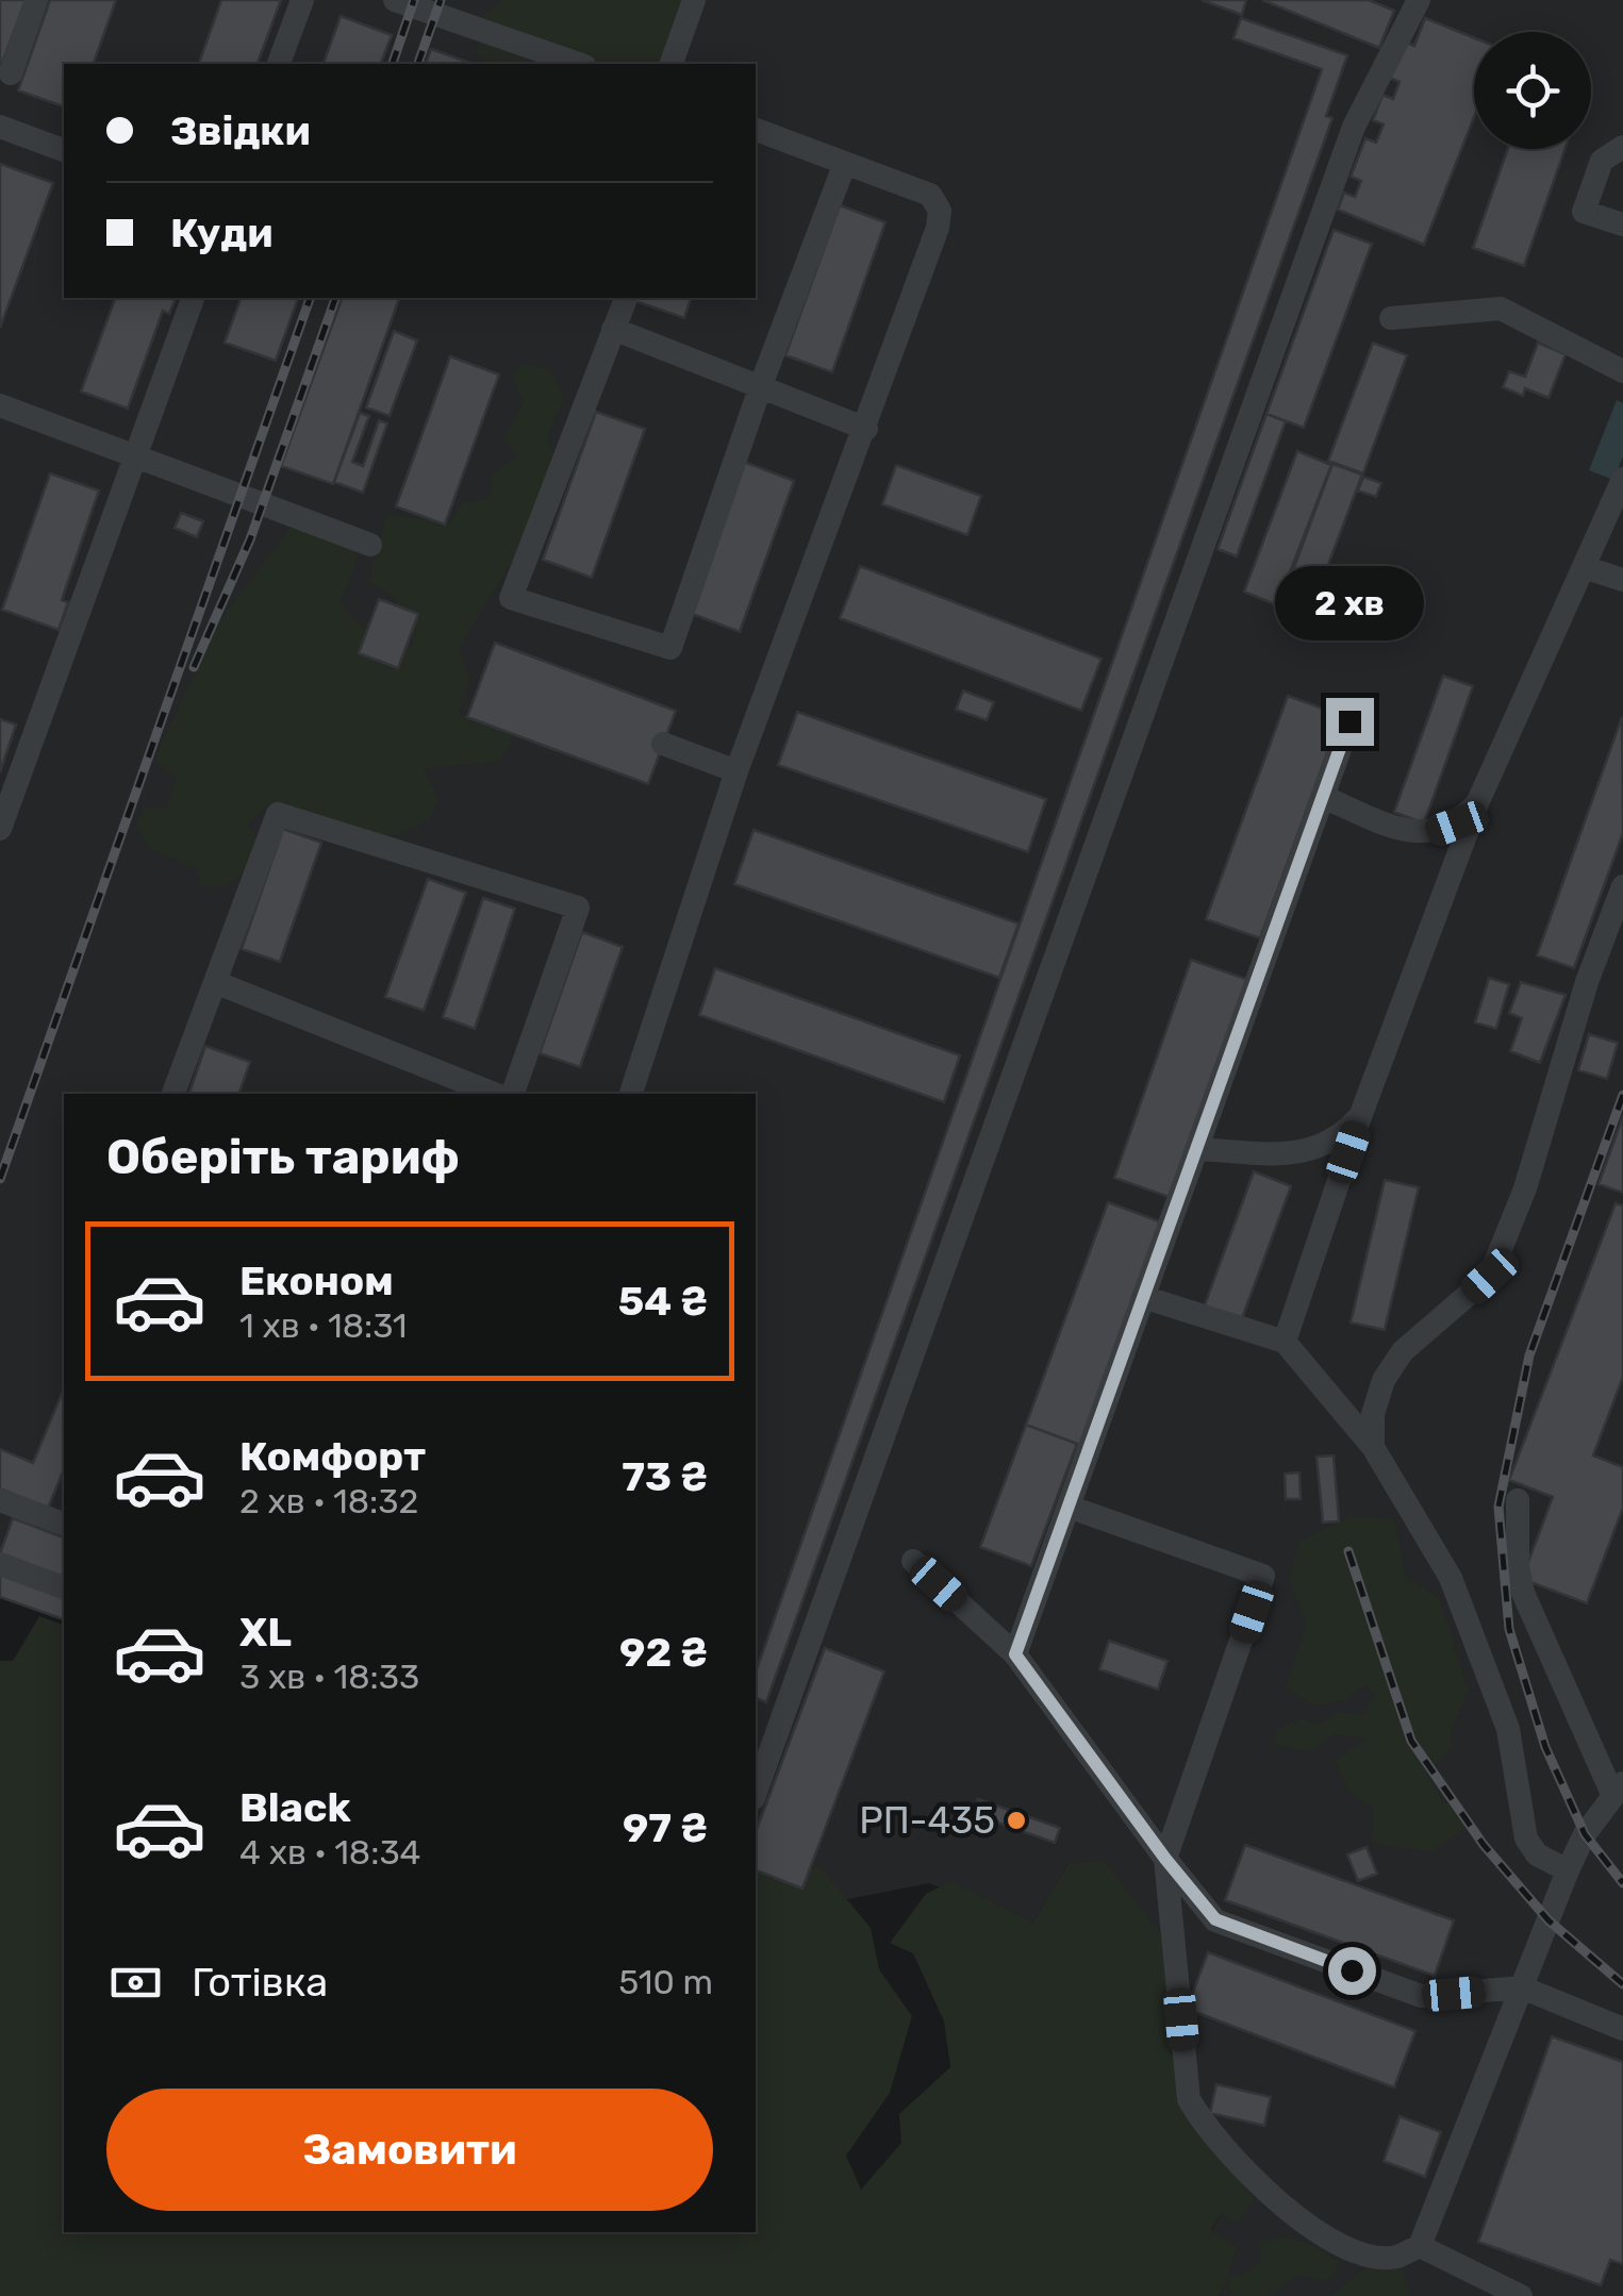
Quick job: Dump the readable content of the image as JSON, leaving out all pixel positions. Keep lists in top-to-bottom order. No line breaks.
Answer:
{"places":["РП-435"],"page":{"banner":["Звідки","Куди"],"bubble":"2 хв","heading":"Оберіть тариф","list":[{"name":"Економ","note":"1 хв · 18:31","value":"54 ₴"},{"name":"Комфорт","note":"2 хв · 18:32","value":"73 ₴"},{"name":"XL","note":"3 хв · 18:33","value":"92 ₴"},{"name":"Black","note":"4 хв · 18:34","value":"97 ₴"}],"pay":["Готівка","510 m"],"buttons":"Замовити"}}
